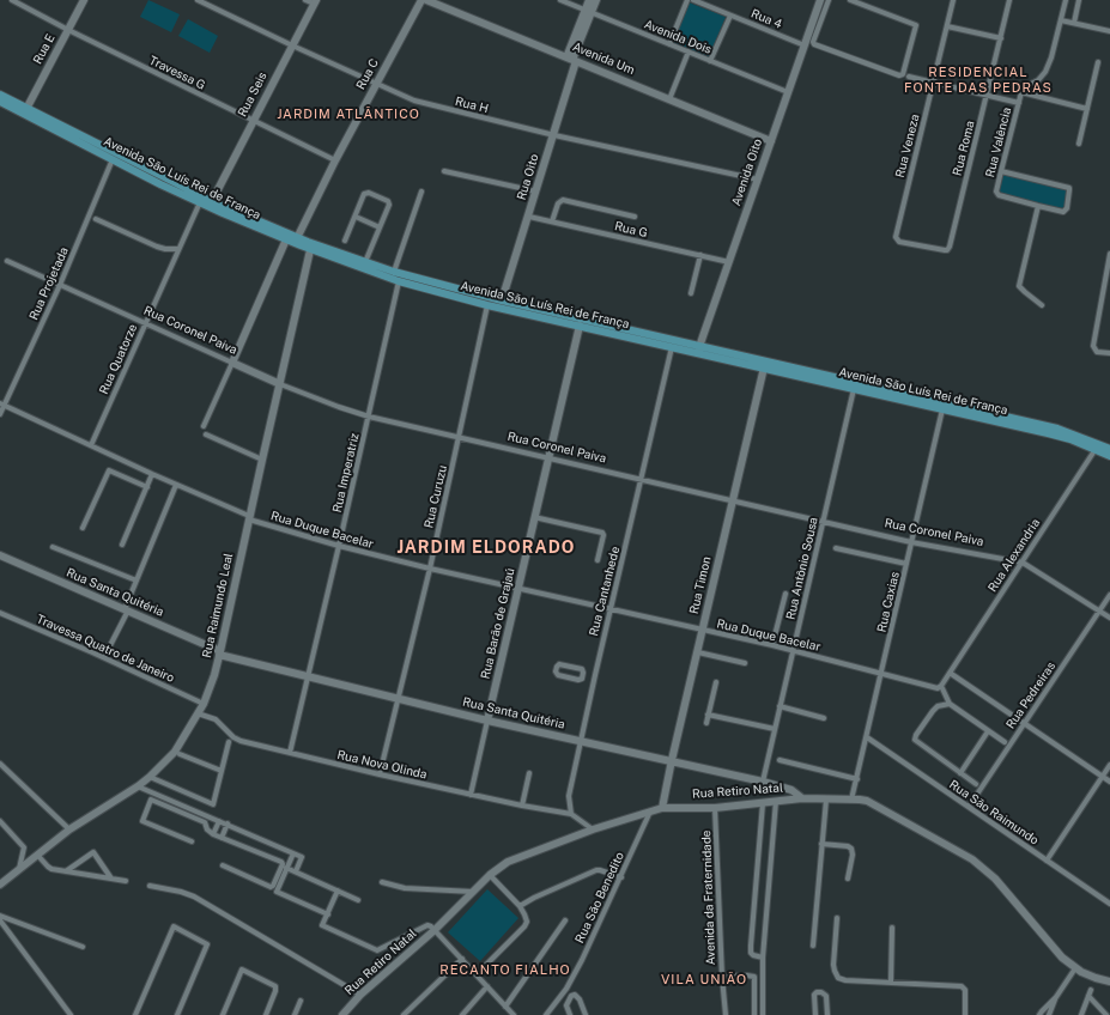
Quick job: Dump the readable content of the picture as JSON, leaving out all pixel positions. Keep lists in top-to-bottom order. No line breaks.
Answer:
{"streets":{"main road":["Avenida São Luís Rei de França"],"street":["Rua 4","Avenida Dois","Rua E","Avenida Um","Travessa G","Rua C","Rua Seis","Rua H","Rua Valência","Rua Veneza","Rua Roma","Avenida Oito","Rua Oito","Rua G","Rua Projetada","Rua Coronel Paiva","Rua Quatorze","Rua Imperatriz","Rua Curuzu","Rua Duque Bacelar","Rua Alexandria","Rua Antônio Sousa","Rua Timon","Rua Cantanhede","Rua Santa Quitéria","Rua Caxias","Rua Raimundo Leal","Rua Barão de Grajaú","Travessa Quatro de Janeiro","Rua Pedreiras","Rua Nova Olinda","Rua Retiro Natal","Rua São Raimundo","Rua São Benedito","Avenida da Fraternidade"]},"crossings":[["Rua 4","Avenida Oito"],["Avenida Dois","Avenida Oito"],["Avenida Dois","Rua Oito"],["Rua E","Travessa G"],["Rua E","Avenida São Luís Rei de França"],["Avenida Um","Avenida Oito"],["Avenida Um","Rua Oito"],["Travessa G","Rua C"],["Travessa G","Rua Seis"],["Rua C","Rua H"],["Rua C","Avenida São Luís Rei de França"],["Rua Seis","Rua H"],["Rua Seis","Avenida São Luís Rei de França"],["Rua H","Avenida Oito"],["Rua H","Rua Oito"],["Rua Veneza","Rua Roma"],["Avenida Oito","Avenida São Luís Rei de França"],["Avenida Oito","Rua G"],["Rua Oito","Avenida São Luís Rei de França"],["Rua Oito","Rua G"],["Avenida São Luís Rei de França","Rua Projetada"],["Avenida São Luís Rei de França","Rua Quatorze"],["Avenida São Luís Rei de França","Rua Imperatriz"],["Avenida São Luís Rei de França","Rua Curuzu"],["Avenida São Luís Rei de França","Rua Alexandria"],["Avenida São Luís Rei de França","Rua Antônio Sousa"],["Avenida São Luís Rei de França","Rua Timon"],["Avenida São Luís Rei de França","Rua Cantanhede"],["Avenida São Luís Rei de França","Rua Caxias"],["Avenida São Luís Rei de França","Rua Raimundo Leal"],["Avenida São Luís Rei de França","Rua Barão de Grajaú"],["Rua Projetada","Rua Coronel Paiva"],["Rua Projetada","Rua Duque Bacelar"],["Rua Coronel Paiva","Rua Quatorze"],["Rua Coronel Paiva","Rua Imperatriz"],["Rua Coronel Paiva","Rua Curuzu"],["Rua Coronel Paiva","Rua Alexandria"],["Rua Coronel Paiva","Rua Antônio Sousa"],["Rua Coronel Paiva","Rua Timon"],["Rua Coronel Paiva","Rua Cantanhede"],["Rua Coronel Paiva","Rua Caxias"],["Rua Coronel Paiva","Rua Raimundo Leal"],["Rua Coronel Paiva","Rua Barão de Grajaú"],["Rua Coronel Paiva","Rua Pedreiras"],["Rua Quatorze","Rua Duque Bacelar"],["Rua Imperatriz","Rua Duque Bacelar"],["Rua Imperatriz","Rua Santa Quitéria"],["Rua Imperatriz","Rua Nova Olinda"],["Rua Curuzu","Rua Duque Bacelar"],["Rua Curuzu","Rua Santa Quitéria"],["Rua Curuzu","Rua Nova Olinda"],["Rua Duque Bacelar","Rua Antônio Sousa"],["Rua Duque Bacelar","Rua Timon"],["Rua Duque Bacelar","Rua Cantanhede"],["Rua Duque Bacelar","Rua Caxias"],["Rua Duque Bacelar","Rua Raimundo Leal"],["Rua Duque Bacelar","Rua Barão de Grajaú"],["Rua Antônio Sousa","Rua Santa Quitéria"],["Rua Timon","Rua Santa Quitéria"],["Rua Timon","Rua Retiro Natal"],["Rua Cantanhede","Rua Santa Quitéria"],["Rua Cantanhede","Rua Nova Olinda"],["Rua Santa Quitéria","Rua Raimundo Leal"],["Rua Santa Quitéria","Rua Barão de Grajaú"],["Rua Santa Quitéria","Rua Retiro Natal"],["Rua Caxias","Rua Retiro Natal"],["Rua Caxias","Rua São Raimundo"],["Rua Raimundo Leal","Travessa Quatro de Janeiro"],["Rua Raimundo Leal","Rua Nova Olinda"],["Rua Barão de Grajaú","Rua Nova Olinda"],["Rua Pedreiras","Rua São Raimundo"],["Rua Retiro Natal","Rua São Benedito"],["Rua Retiro Natal","Avenida da Fraternidade"]],"districts":["RESIDENCIAL FONTE DAS PEDRAS","JARDIM ATLÂNTICO","JARDIM ELDORADO","RECANTO FIALHO","VILA UNIÃO"]}
